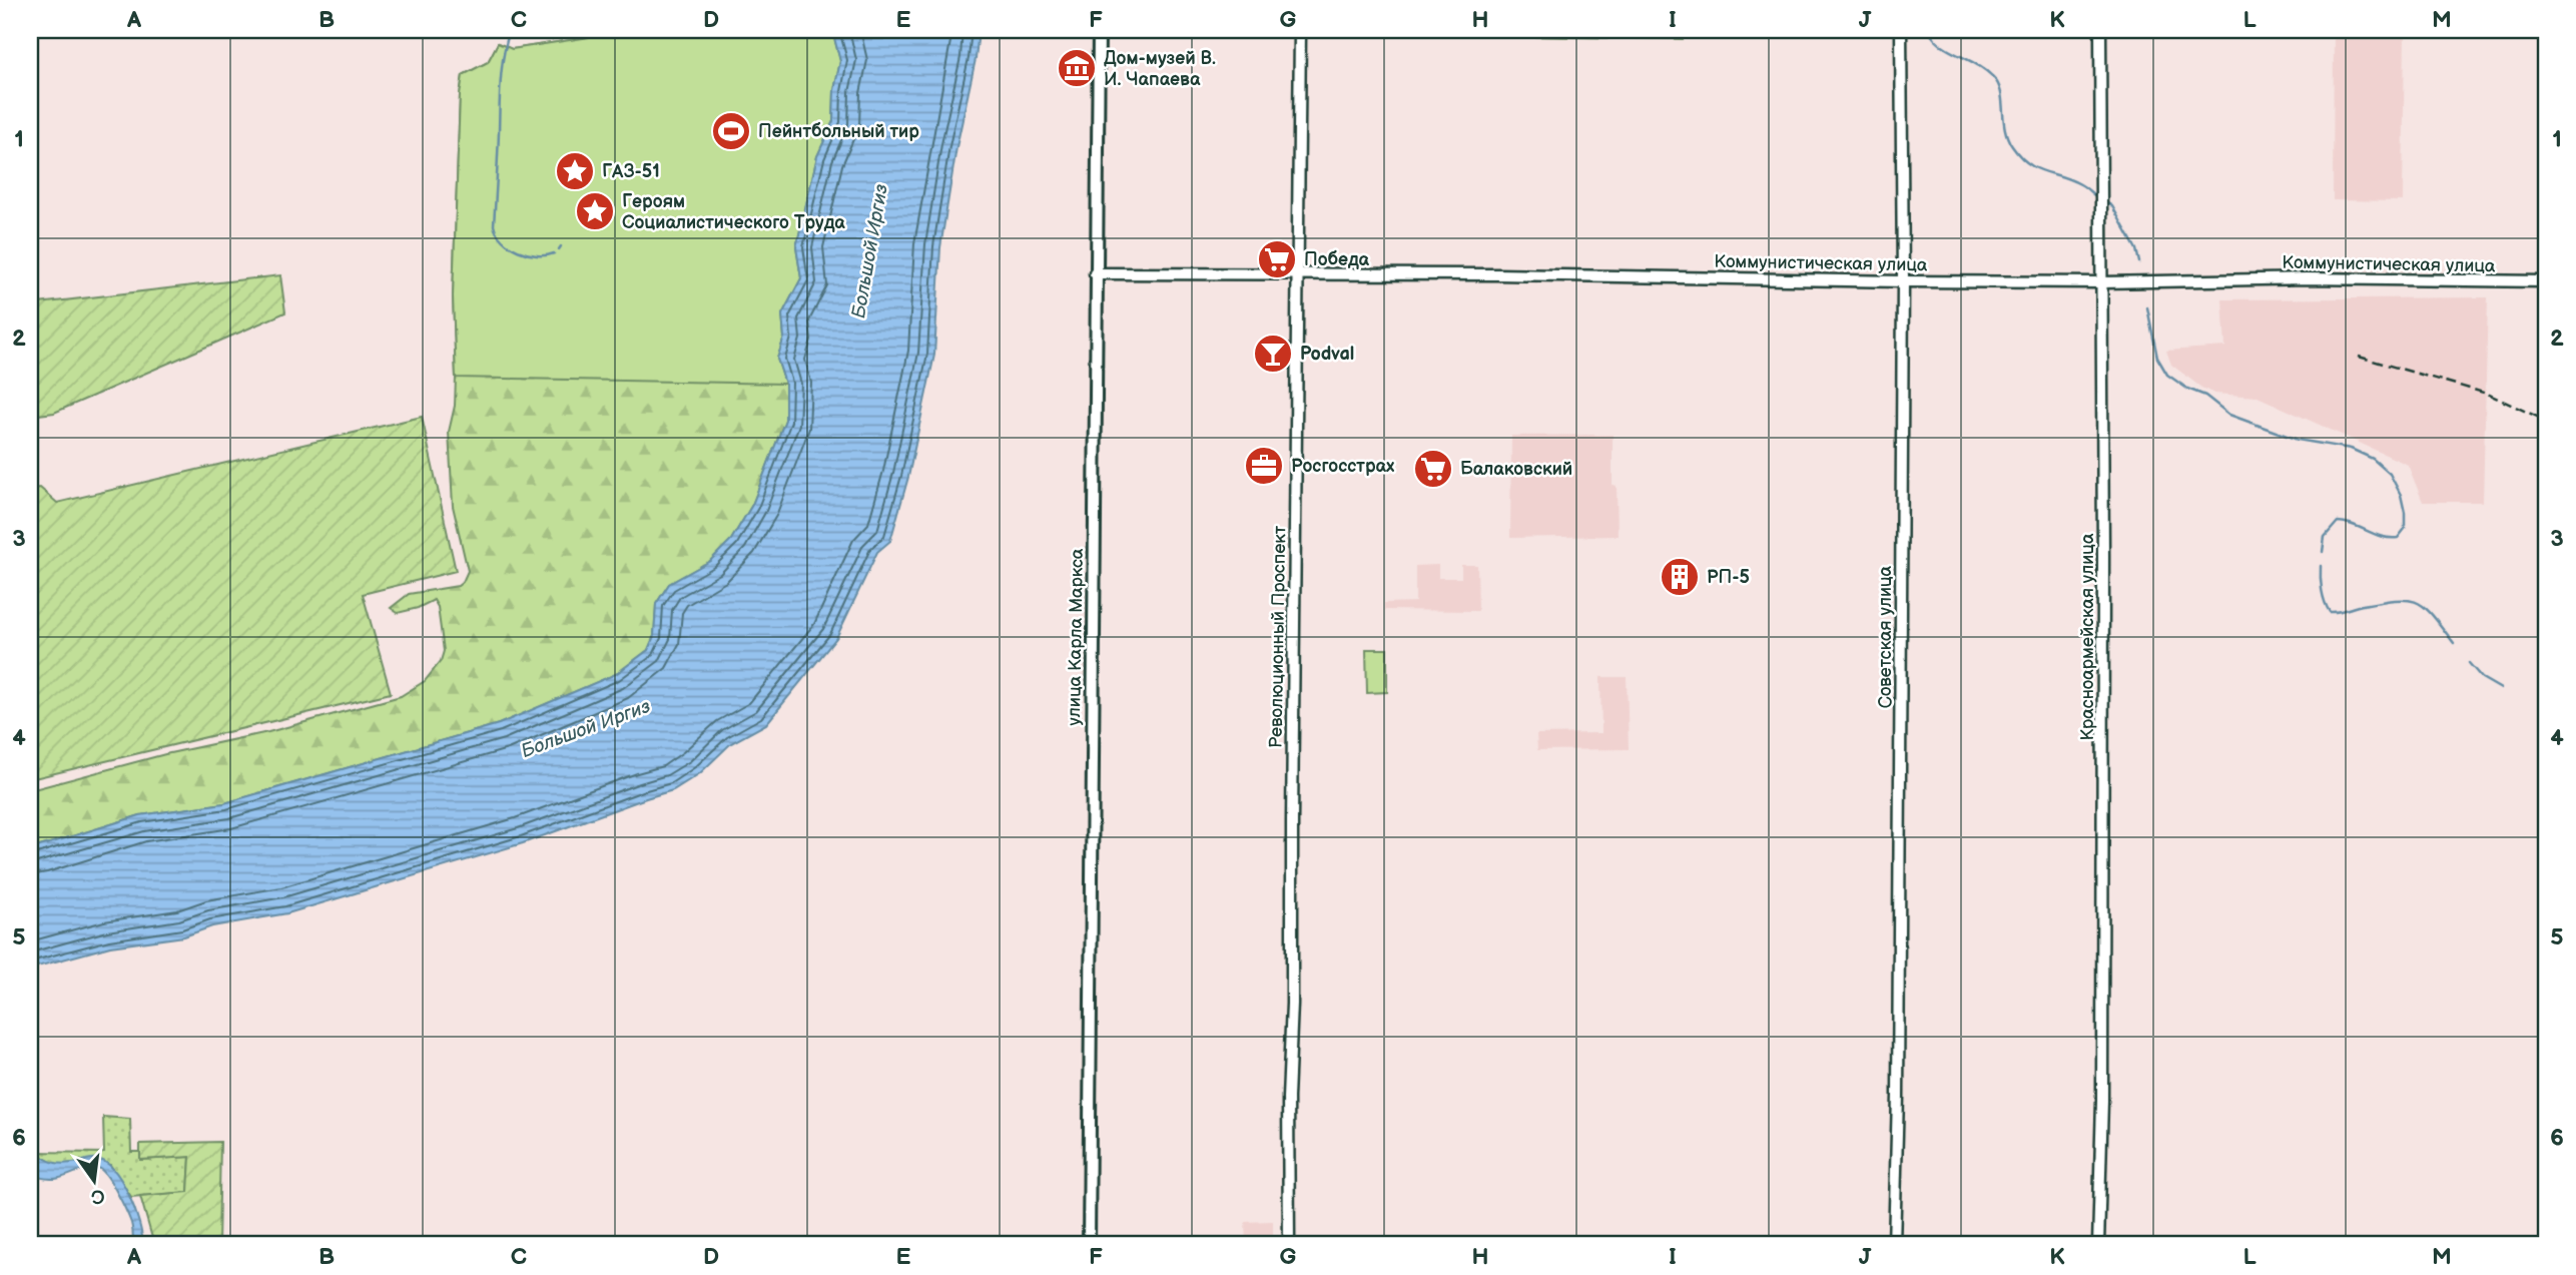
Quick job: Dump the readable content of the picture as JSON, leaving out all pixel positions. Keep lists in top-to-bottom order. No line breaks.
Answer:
{"streets":{"main road":["улица Карла Маркса"],"street":["Коммунистическая улица","Революционный Проспект","Советская улица","Красноармейская улица"]},"crossings":[["Коммунистическая улица","улица Карла Маркса"],["Коммунистическая улица","Революционный Проспект"],["Коммунистическая улица","Советская улица"],["Коммунистическая улица","Красноармейская улица"]],"water":["Большой Иргиз"],"places":{"museum":["Дом-музей В. И. Чапаева"],"sports":["Пейнтбольный тир"],"place":["ГАЗ-51","Героям Социалистического Труда"],"supermarket":["Победа","Балаковский"],"bar":["Podval"],"office":["Росгосстрах"],"building":["РП-5"]},"north":"bottom","grid":{"columns":["A","B","C","D","E","F","G","H","I","J","K","L","M"],"rows":["1","2","3","4","5","6"]}}
